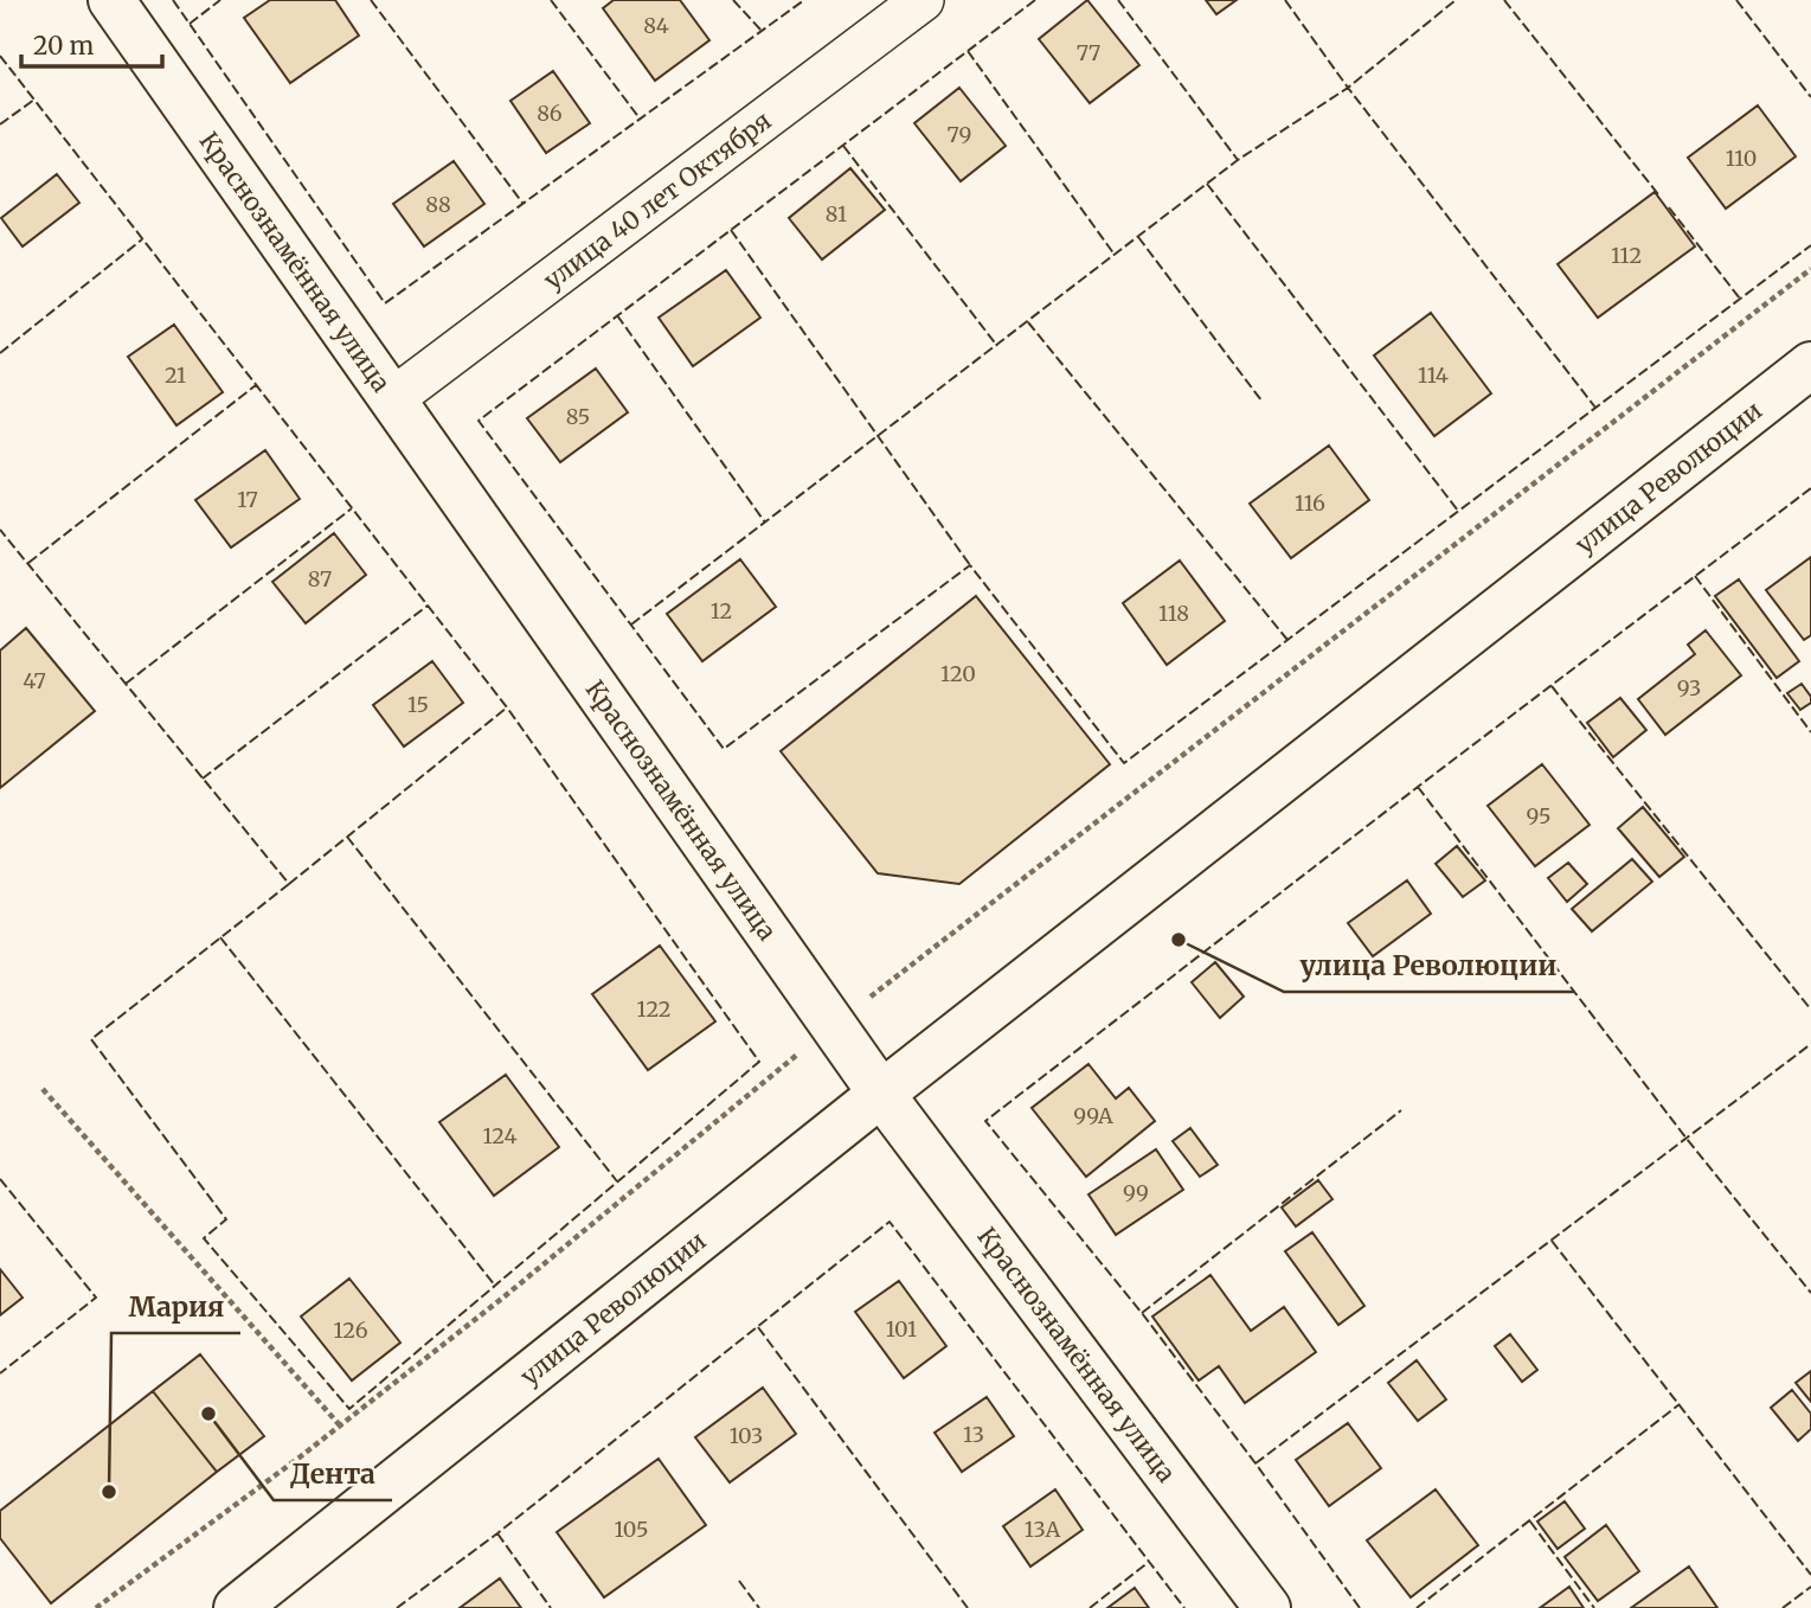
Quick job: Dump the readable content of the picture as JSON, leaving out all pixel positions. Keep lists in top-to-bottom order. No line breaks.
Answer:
{"streets":{"main road":["Краснознамённая улица","улица Революции"],"street":["улица 40 лет Октября"]},"crossings":[["улица 40 лет Октября","Краснознамённая улица"],["Краснознамённая улица","улица Революции"]],"places":["улица Революции","Дента","Мария"],"house_numbers":["84","77","86","79","110","88","81","112","21","114","85","17","116","87","12","118","120","47","93","15","95","122","99А","124","99","101","126","13","103","105","13А"],"scale_bar":"20 m"}
